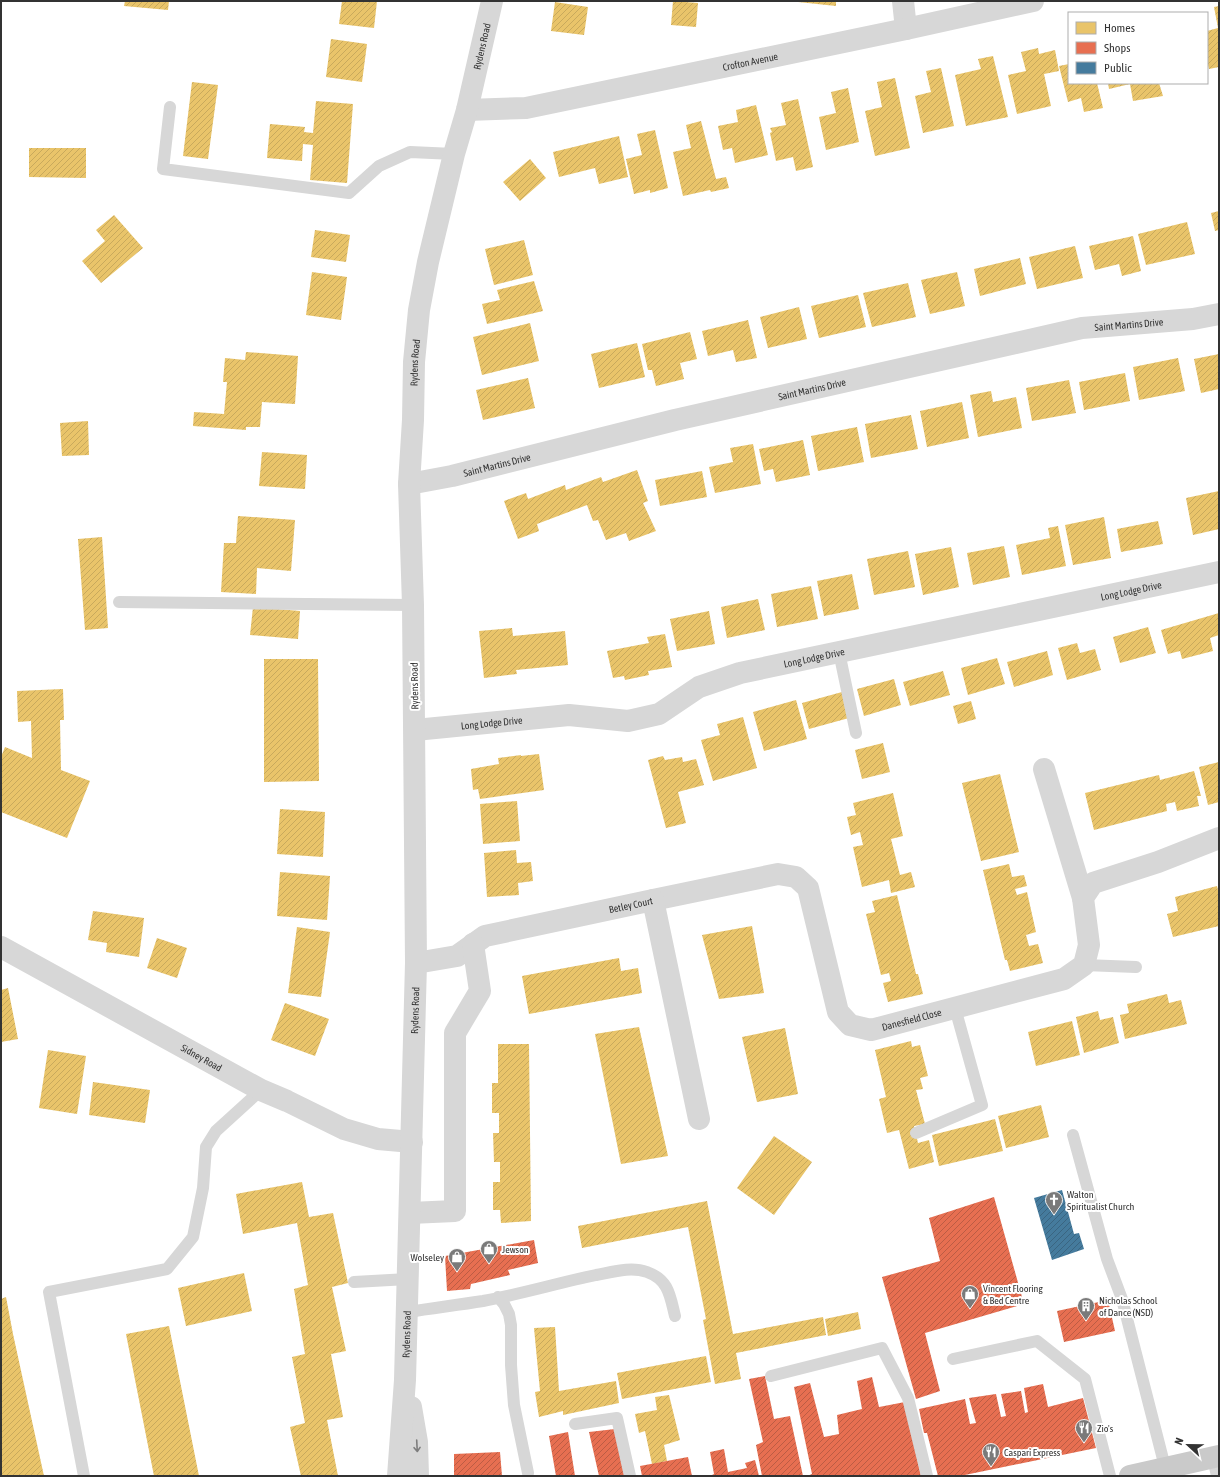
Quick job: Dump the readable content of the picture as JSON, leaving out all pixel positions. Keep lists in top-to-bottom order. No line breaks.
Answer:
{"streets":{"street":["Rydens Road","Crofton Avenue","Saint Martins Drive","Long Lodge Drive","Betley Court","Danesfield Close","Sidney Road"]},"crossings":[["Rydens Road","Crofton Avenue"],["Rydens Road","Saint Martins Drive"],["Rydens Road","Long Lodge Drive"],["Rydens Road","Betley Court"],["Rydens Road","Sidney Road"],["Betley Court","Danesfield Close"]],"places":{"church":["Walton Spiritualist Church"],"shop":["Jewson","Wolseley","Vincent Flooring & Bed Centre"],"building":["Nicholas School of Dance (NSD)"],"restaurant":["Zio's","Caspari Express"]},"legend":["Homes","Shops","Public"],"north":"left"}
